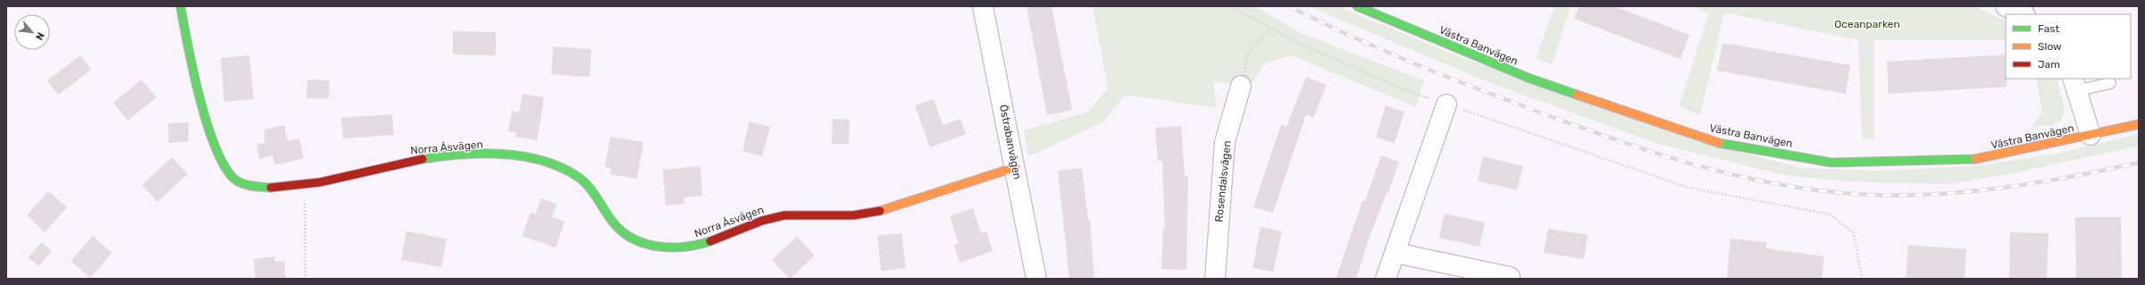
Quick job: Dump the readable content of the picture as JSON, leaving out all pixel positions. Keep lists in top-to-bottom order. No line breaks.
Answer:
{"streets":{"street":["Västra Banvägen","Östrabanvägen","Norra Åsvägen","Rosendalsvägen"]},"crossings":[["Östrabanvägen","Norra Åsvägen"]],"parks":["Oceanparken"],"legend":["Fast","Slow","Jam"],"north":"bottom right"}
